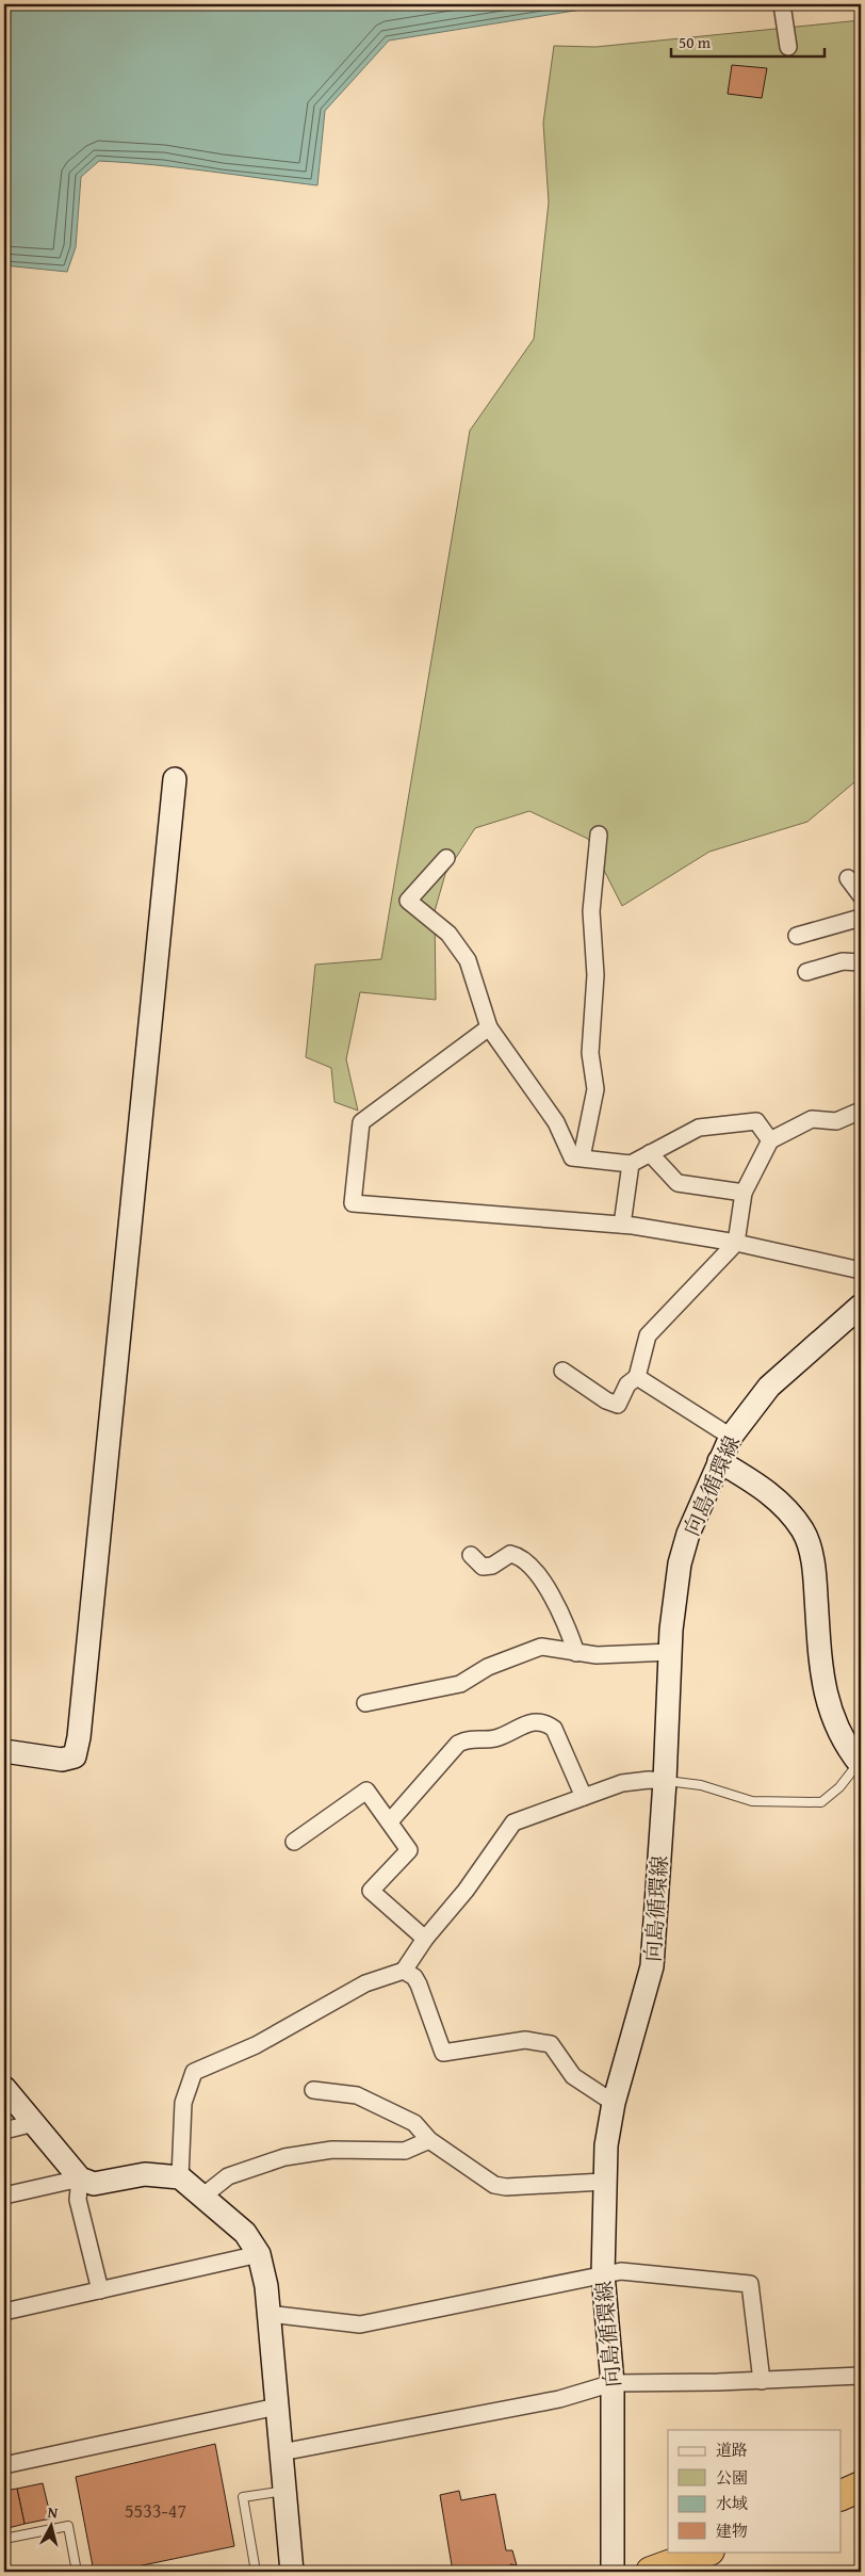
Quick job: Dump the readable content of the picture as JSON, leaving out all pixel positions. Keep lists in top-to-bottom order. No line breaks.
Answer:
{"streets":{"street":["向島循環線"]},"house_numbers":["5533-47"],"legend":["道路","公園","水域","建物"],"scale_bar":"50 m","north":"top"}
